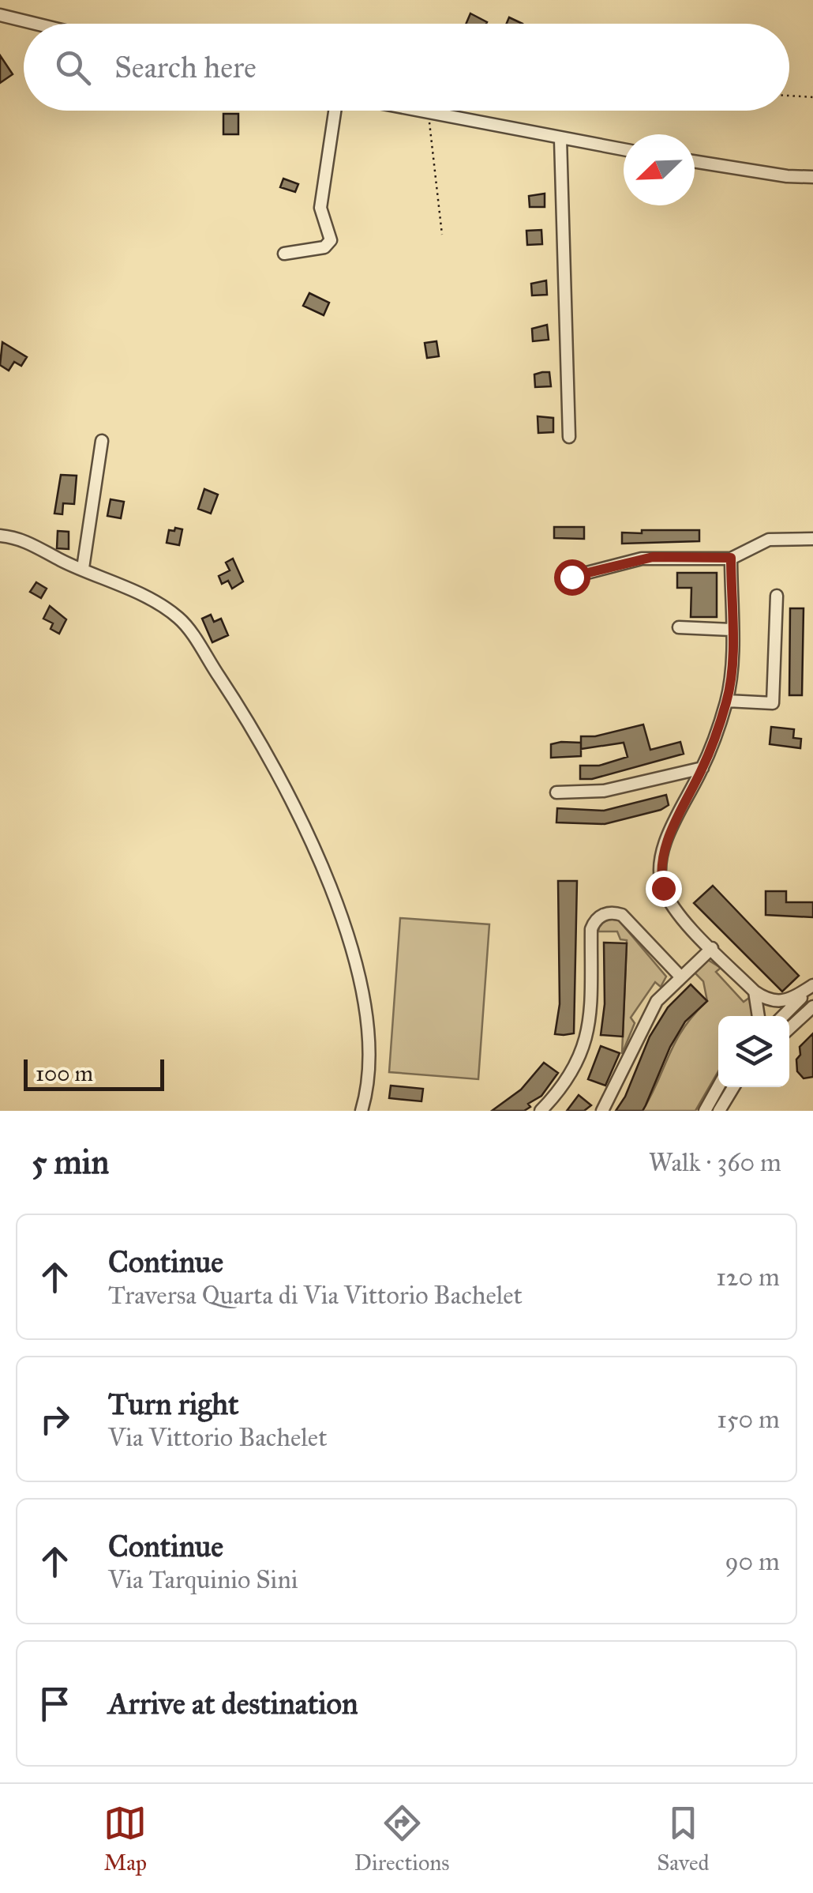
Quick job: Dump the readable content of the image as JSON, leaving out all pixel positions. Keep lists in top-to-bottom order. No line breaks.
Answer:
{"scale_bar":"100 m","north":"bottom left","page":{"search":"Search here","scale":"100 m","heading":["5 min","Walk · 360 m"],"list":[["Continue","Traversa Quarta di Via Vittorio Bachelet","120 m"],["Turn right","Via Vittorio Bachelet","150 m"],["Continue","Via Tarquinio Sini","90 m"],"Arrive at destination"],"nav":["Map","Directions","Saved"]}}
